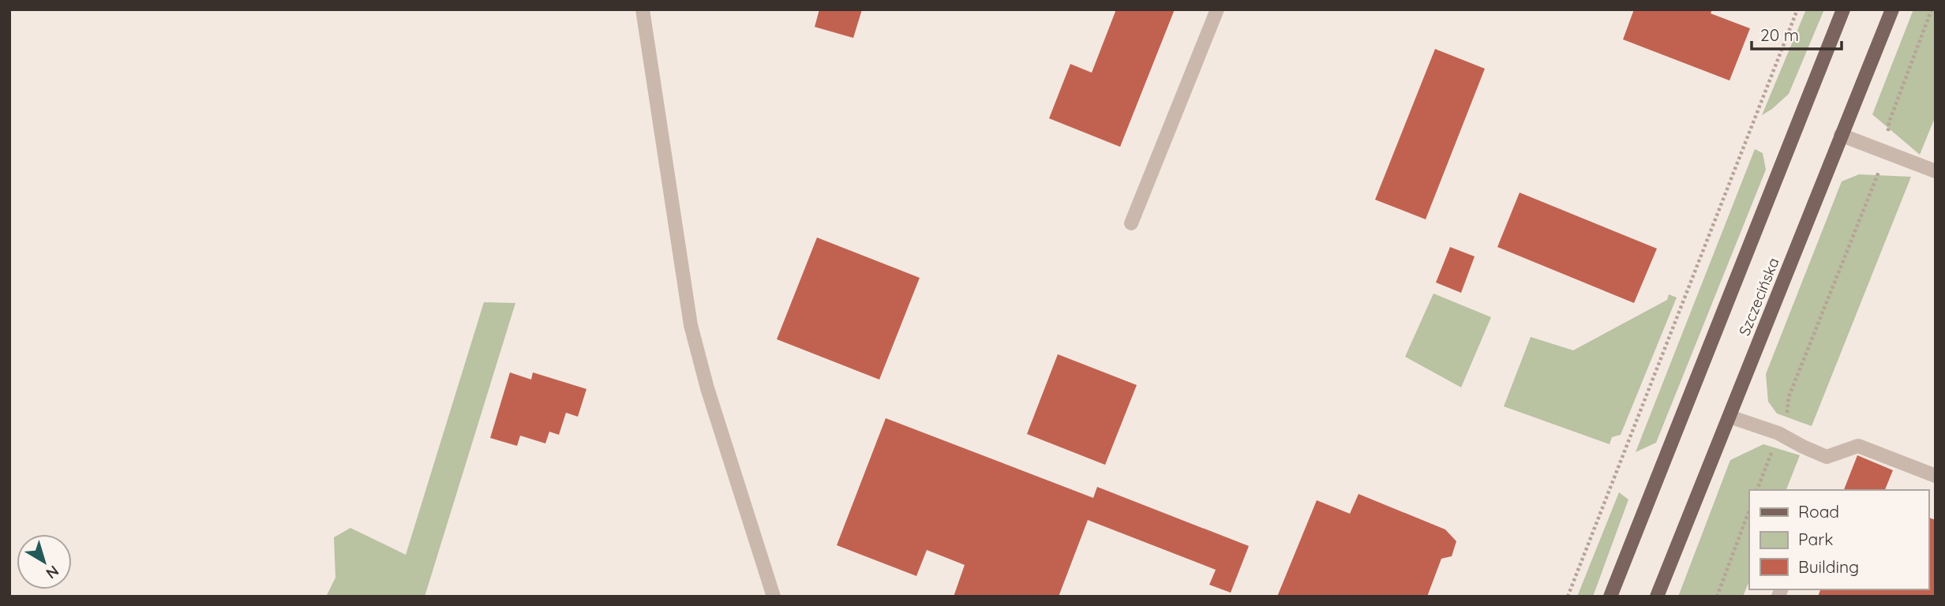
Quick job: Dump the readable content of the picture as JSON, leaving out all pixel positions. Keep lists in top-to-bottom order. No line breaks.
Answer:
{"streets":{"main road":["Szczecińska"]},"legend":["Road","Park","Building"],"scale_bar":"20 m","north":"bottom right"}
